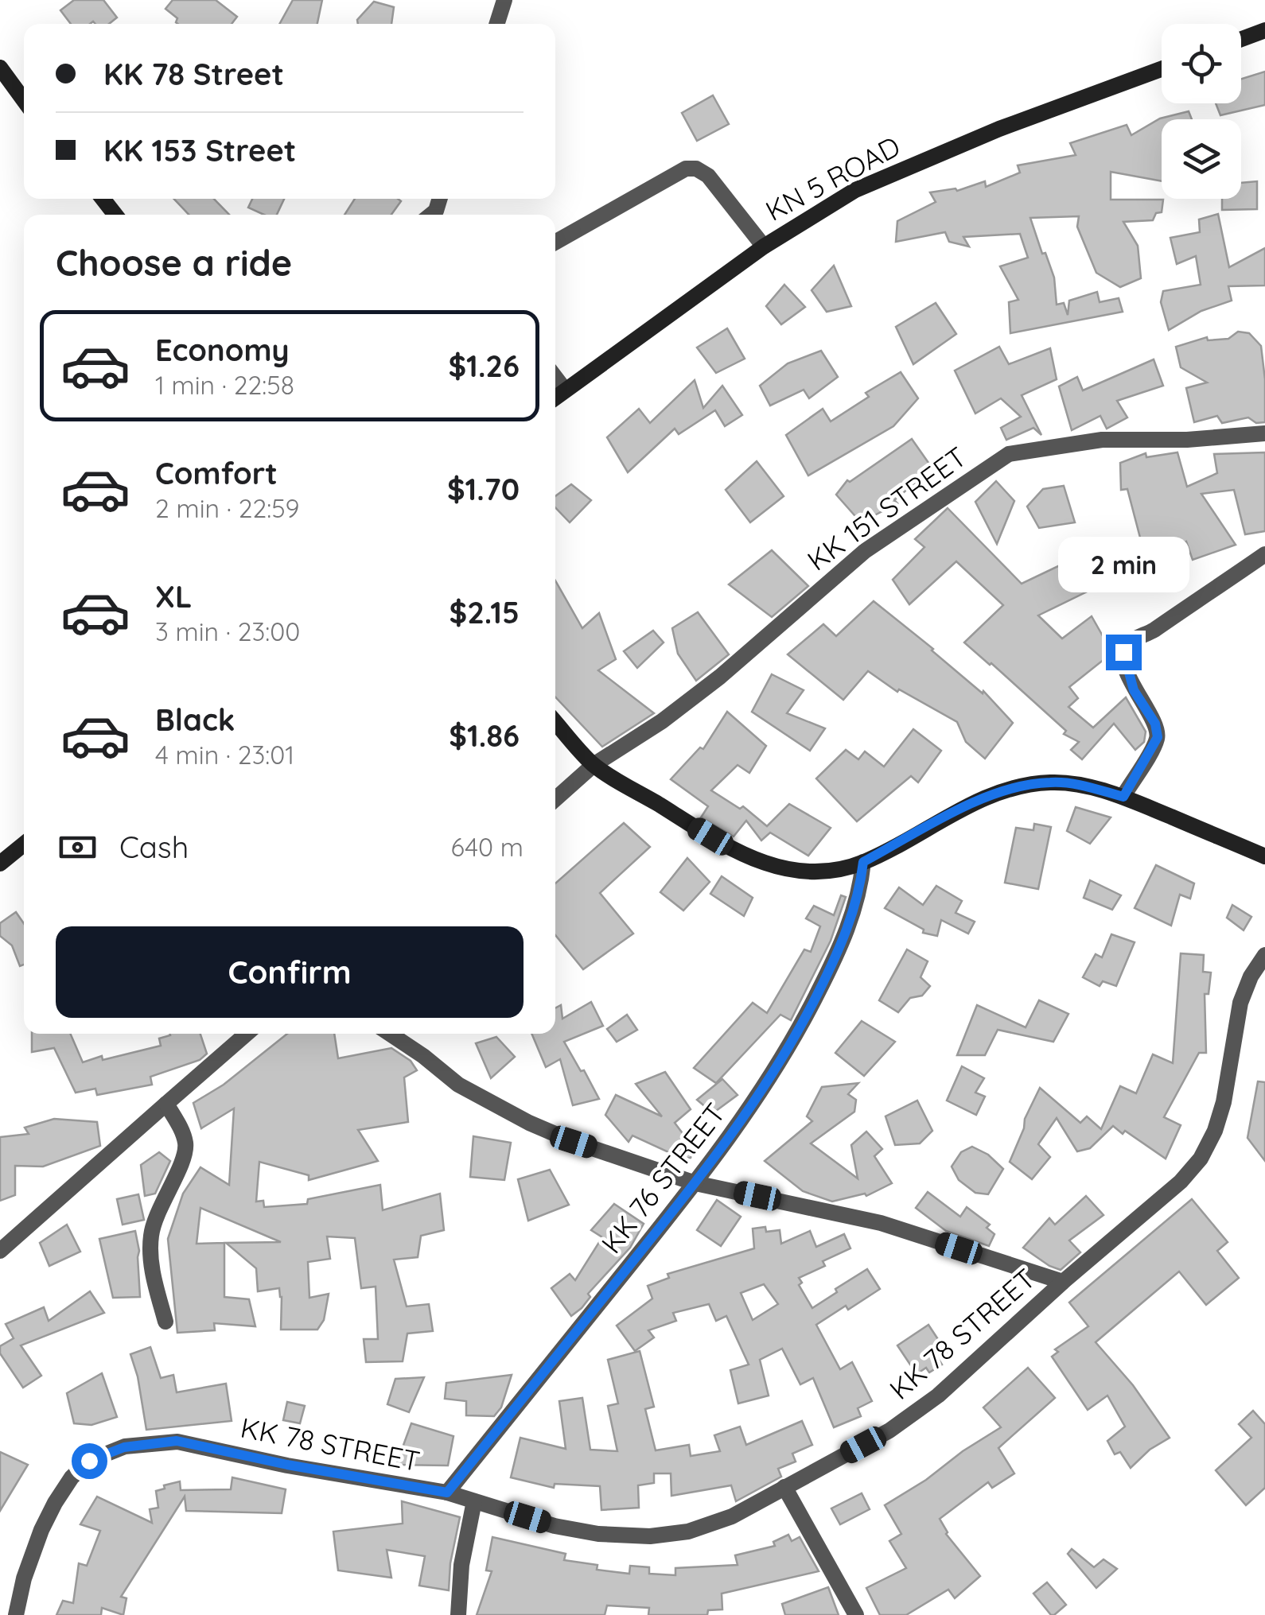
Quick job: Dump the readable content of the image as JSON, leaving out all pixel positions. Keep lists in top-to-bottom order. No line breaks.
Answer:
{"streets":{"main road":["KN 5 ROAD"],"street":["KK 151 STREET","KK 76 STREET","KK 78 STREET"]},"crossings":[["KK 76 STREET","KK 78 STREET"]],"page":{"banner":["KK 78 Street","KK 153 Street"],"heading":"Choose a ride","list":[{"name":"Economy","note":"1 min · 22:58","value":"$1.26"},{"name":"Comfort","note":"2 min · 22:59","value":"$1.70"},{"name":"XL","note":"3 min · 23:00","value":"$2.15"},{"name":"Black","note":"4 min · 23:01","value":"$1.86"}],"bubble":"2 min","pay":["Cash","640 m"],"buttons":"Confirm"}}
